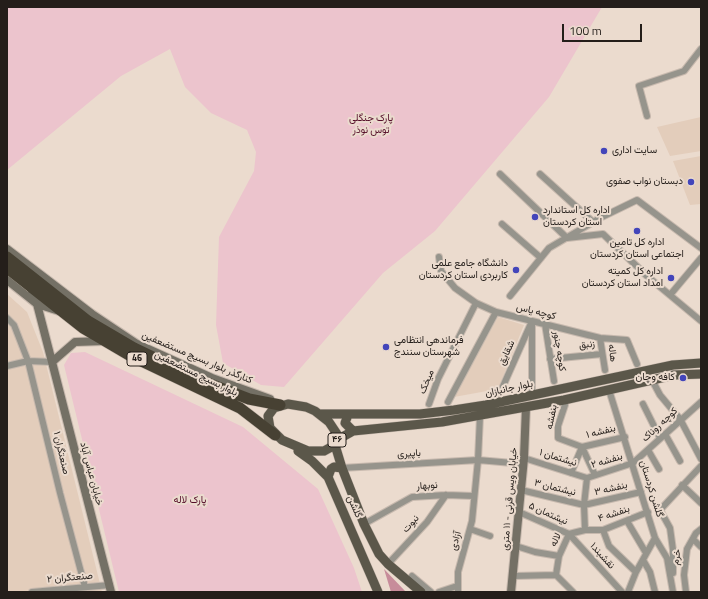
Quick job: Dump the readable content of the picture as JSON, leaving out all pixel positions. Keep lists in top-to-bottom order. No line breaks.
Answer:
{"streets":{"highway":["46","بلوار بسیج مستضعفین"],"main road":["بلوار جانبازان","۴۶","گلشن"],"street":["کوچه یاس","زنبق","کوچه چنور","شقایق","هاله","کنارگذر بلوار بسیج مستضعفین","میخک","بنفشه","کوچه روناک","بنفشه ۱","۱ صنعتگران","باپیری","نیشتمان ۱","بنفشه ۲","خیابان عباس آباد","نوبهار","نیشتمان ۳","بنفشه ۳","گلشن کردستان","خیابان ویس قرنی - ۱۱ متری","نیشتمان ۵","بنفشه ۴","نبوت","لاله","آزادی","نقشبند۱","خرم","۲ صنعتگران"]},"crossings":[["کوچه یاس","کوچه چنور"],["کوچه یاس","شقایق"],["کوچه یاس","هاله"],["کوچه یاس","میخک"],["زنبق","کوچه چنور"],["زنبق","هاله"],["کنارگذر بلوار بسیج مستضعفین","بلوار بسیج مستضعفین"],["کنارگذر بلوار بسیج مستضعفین","بلوار جانبازان"],["کنارگذر بلوار بسیج مستضعفین","۴۶"],["کنارگذر بلوار بسیج مستضعفین","گلشن"],["بلوار بسیج مستضعفین","بلوار جانبازان"],["بلوار بسیج مستضعفین","۴۶"],["بلوار بسیج مستضعفین","خیابان عباس آباد"],["بلوار بسیج مستضعفین","گلشن"],["بلوار جانبازان","بنفشه"],["بلوار جانبازان","۴۶"],["بلوار جانبازان","گلشن کردستان"],["بلوار جانبازان","خیابان ویس قرنی - ۱۱ متری"],["بلوار جانبازان","گلشن"],["بلوار جانبازان","آزادی"],["بنفشه","بنفشه ۱"],["کوچه روناک","بنفشه ۲"],["کوچه روناک","گلشن کردستان"],["بنفشه ۱","گلشن کردستان"],["۴۶","گلشن"],["۱ صنعتگران","۲ صنعتگران"],["باپیری","نیشتمان ۱"],["باپیری","خیابان ویس قرنی - ۱۱ متری"],["باپیری","گلشن"],["باپیری","آزادی"],["نیشتمان ۱","بنفشه ۲"],["نیشتمان ۱","خیابان ویس قرنی - ۱۱ متری"],["بنفشه ۲","گلشن کردستان"],["خیابان عباس آباد","۲ صنعتگران"],["نوبهار","گلشن"],["نوبهار","نبوت"],["نوبهار","آزادی"],["نیشتمان ۳","بنفشه ۳"],["نیشتمان ۳","خیابان ویس قرنی - ۱۱ متری"],["بنفشه ۳","گلشن کردستان"],["گلشن کردستان","بنفشه ۴"],["خیابان ویس قرنی - ۱۱ متری","نیشتمان ۵"],["گلشن","نبوت"],["نیشتمان ۵","لاله"],["نیشتمان ۵","نقشبند۱"],["بنفشه ۴","لاله"],["لاله","نقشبند۱"]],"parks":["پارک جنگلی توس نوذر","پارک لاله"],"places":["سایت اداری","دبستان نواب صفوی","اداره کل استاندارد استان کردستان","اداره کل تامین اجتماعی استان کردستان","دانشگاه جامع علمی کاربردی استان کردستان","اداره کل کمیته امداد استان کردستان","فرماندهی انتظامی شهرستان سنندج","کافه وچان"],"scale_bar":"100 m"}
